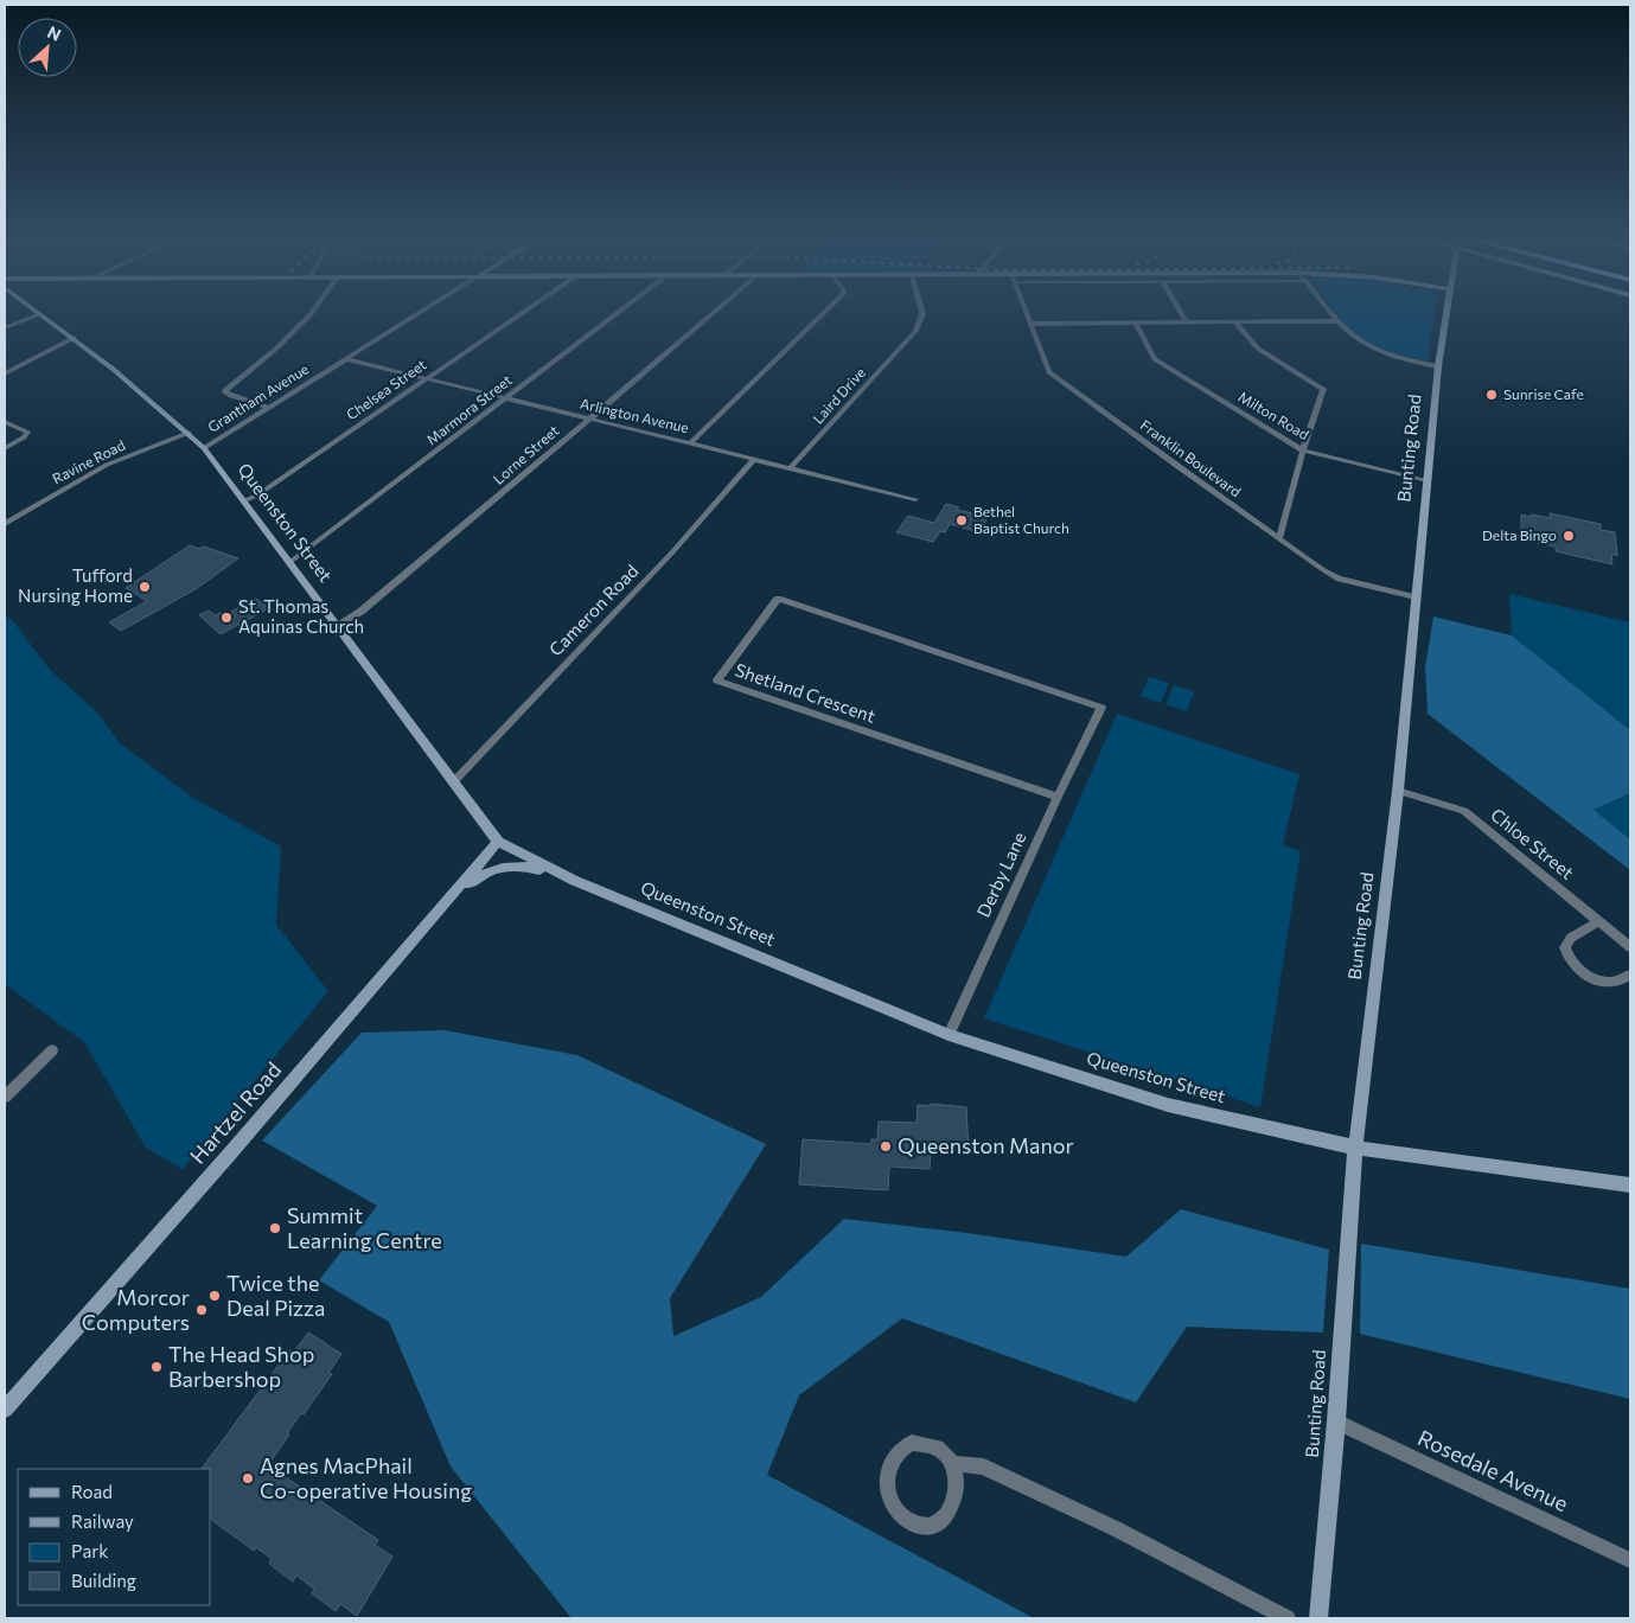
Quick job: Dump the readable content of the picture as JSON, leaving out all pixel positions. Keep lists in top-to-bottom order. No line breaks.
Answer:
{"streets":{"main road":["Bunting Road","Queenston Street","Hartzel Road"],"street":["Chelsea Street","Laird Drive","Grantham Avenue","Marmora Street","Arlington Avenue","Milton Road","Lorne Street","Franklin Boulevard","Ravine Road","Cameron Road","Shetland Crescent","Chloe Street","Derby Lane","Rosedale Avenue"]},"crossings":[["Chelsea Street","Arlington Avenue"],["Chelsea Street","Queenston Street"],["Laird Drive","Arlington Avenue"],["Grantham Avenue","Arlington Avenue"],["Grantham Avenue","Queenston Street"],["Marmora Street","Arlington Avenue"],["Marmora Street","Queenston Street"],["Arlington Avenue","Lorne Street"],["Arlington Avenue","Cameron Road"],["Milton Road","Bunting Road"],["Bunting Road","Franklin Boulevard"],["Bunting Road","Queenston Street"],["Bunting Road","Chloe Street"],["Bunting Road","Rosedale Avenue"],["Lorne Street","Queenston Street"],["Ravine Road","Queenston Street"],["Queenston Street","Cameron Road"],["Queenston Street","Derby Lane"],["Queenston Street","Hartzel Road"],["Shetland Crescent","Derby Lane"]],"places":["Sunrise Cafe","Bethel Baptist Church","Delta Bingo","Tufford Nursing Home","St. Thomas Aquinas Church","Queenston Manor","Summit Learning Centre","Twice the Deal Pizza","Morcor Computers","The Head Shop Barbershop","Agnes MacPhail Co-operative Housing"],"legend":["Road","Railway","Park","Building"],"north":"top right"}
